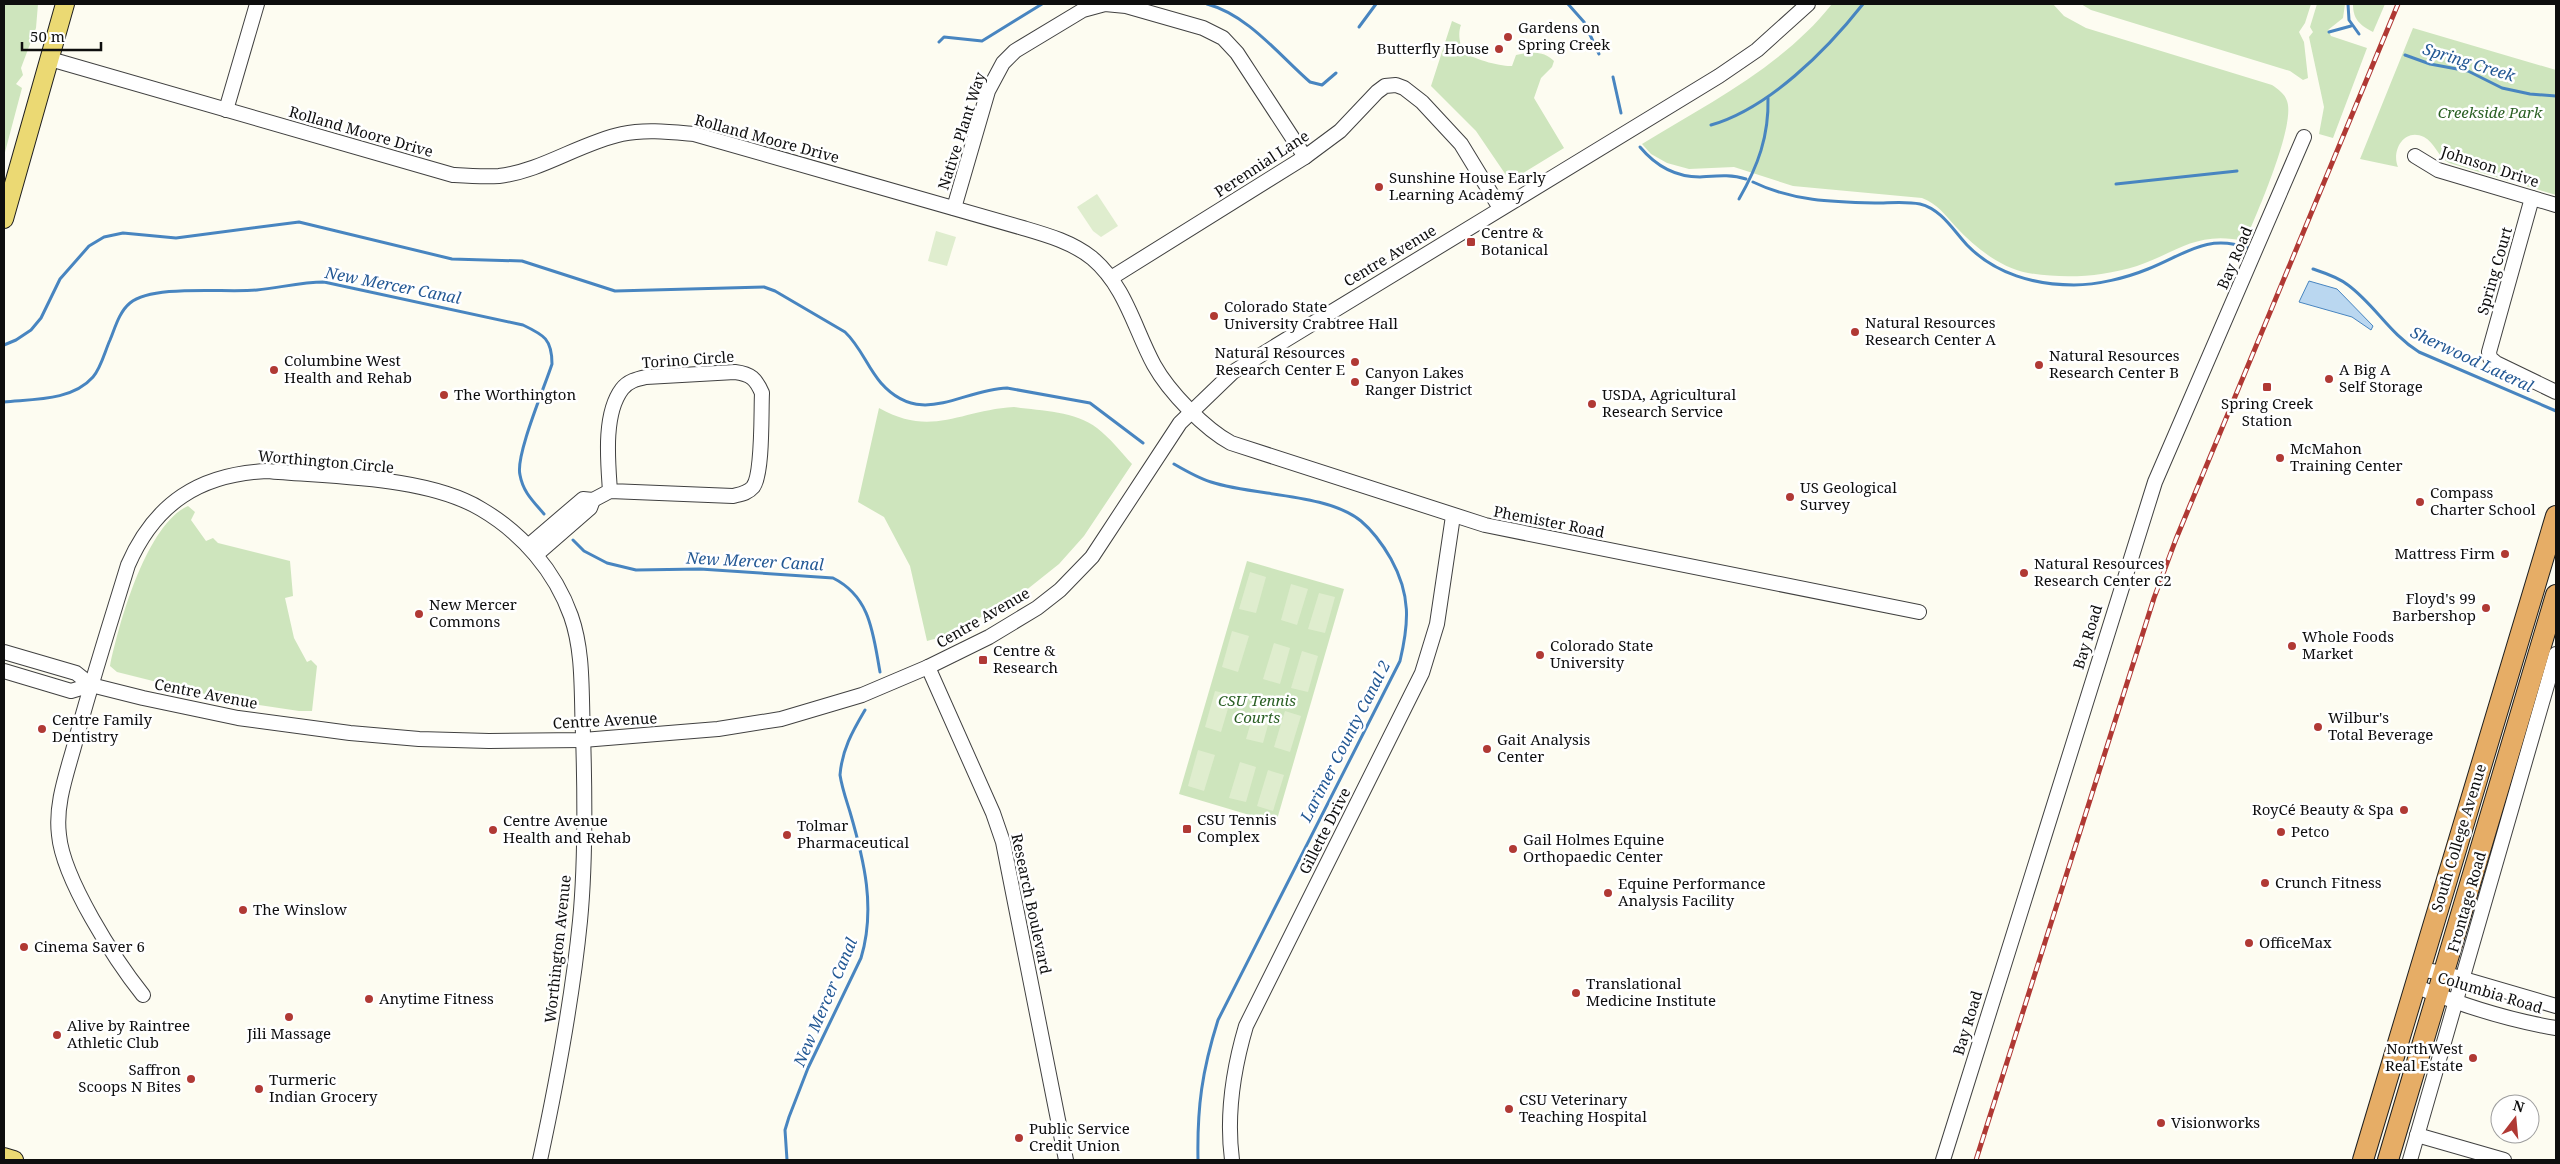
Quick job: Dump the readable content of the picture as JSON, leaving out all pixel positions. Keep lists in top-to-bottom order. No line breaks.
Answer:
{"streets":{"highway":["South College Avenue"],"street":["Native Plant Way","Rolland Moore Drive","Perennial Lane","Johnson Drive","Centre Avenue","Bay Road","Spring Court","Torino Circle","Worthington Circle","Phemister Road","Gillette Drive","Research Boulevard","Worthington Avenue","Columbia Road"]},"crossings":[["Native Plant Way","Rolland Moore Drive"],["Native Plant Way","Perennial Lane"],["Rolland Moore Drive","Perennial Lane"],["Rolland Moore Drive","Centre Avenue"],["Rolland Moore Drive","Phemister Road"],["Perennial Lane","Centre Avenue"],["Johnson Drive","Spring Court"],["Centre Avenue","Worthington Circle"],["Centre Avenue","Phemister Road"],["Centre Avenue","Research Boulevard"],["Centre Avenue","Worthington Avenue"],["Worthington Circle","Worthington Avenue"],["Phemister Road","Gillette Drive"],["South College Avenue","Columbia Road"]],"water":["Spring Creek","New Mercer Canal","Sherwood Lateral","Larimer County Canal 2"],"parks":["Creekside Park","CSU Tennis Courts"],"places":{"other":["Gardens on Spring Creek","Butterfly House","Sunshine House Early Learning Academy","Colorado State University Crabtree Hall","Natural Resources Research Center A","Natural Resources Research Center E","Natural Resources Research Center B","Columbine West Health and Rehab","A Big A Self Storage","Canyon Lakes Ranger District","The Worthington","USDA, Agricultural Research Service","McMahon Training Center","US Geological Survey","Compass Charter School","Mattress Firm","Natural Resources Research Center C2","Floyd's 99 Barbershop","New Mercer Commons","Whole Foods Market","Colorado State University","Wilbur's Total Beverage","Centre Family Dentistry","Gait Analysis Center","RoyCé Beauty & Spa","Centre Avenue Health and Rehab","Petco","Tolmar Pharmaceutical","Gail Holmes Equine Orthopaedic Center","Crunch Fitness","Equine Performance Analysis Facility","The Winslow","OfficeMax","Cinema Saver 6","Translational Medicine Institute","Anytime Fitness","Jili Massage","Alive by Raintree Athletic Club","NorthWest Real Estate","Saffron Scoops N Bites","Turmeric Indian Grocery","CSU Veterinary Teaching Hospital","Visionworks","Public Service Credit Union"],"transit":["Centre & Botanical","Spring Creek Station","Centre & Research","CSU Tennis Complex"]},"scale_bar":"50 m","north":"top"}
